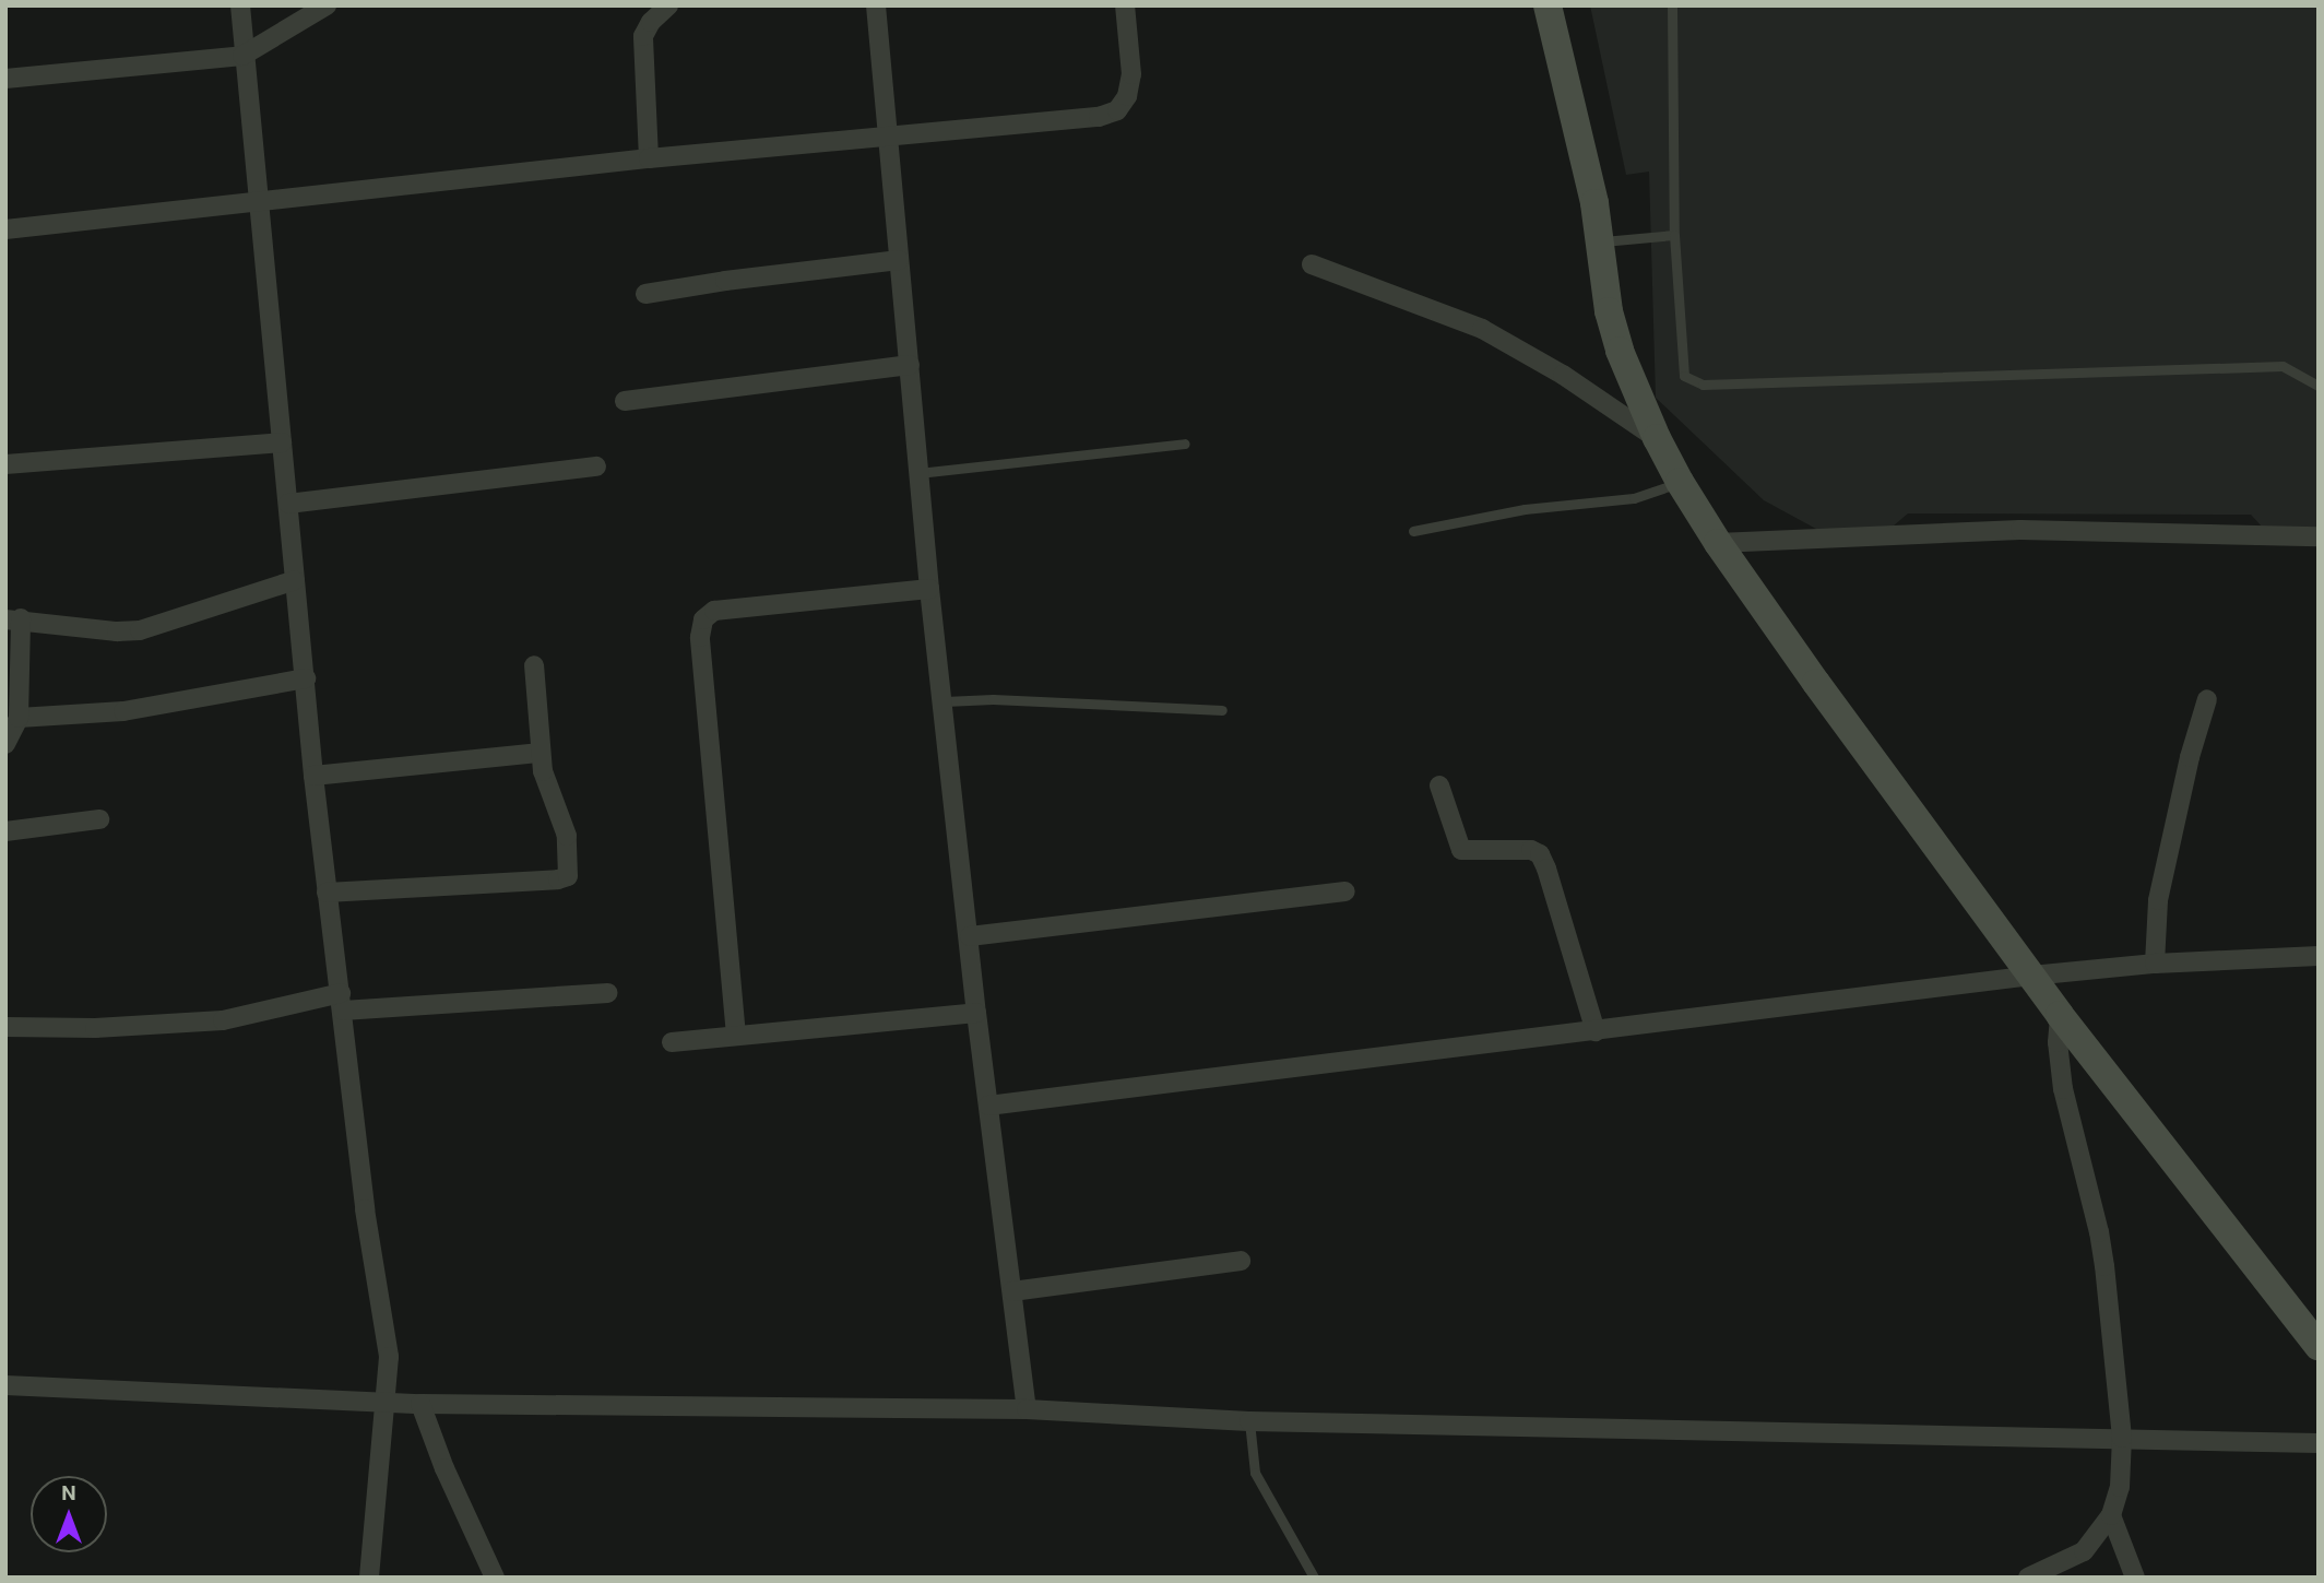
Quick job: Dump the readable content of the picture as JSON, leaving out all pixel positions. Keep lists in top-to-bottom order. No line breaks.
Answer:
{"north":"top"}
